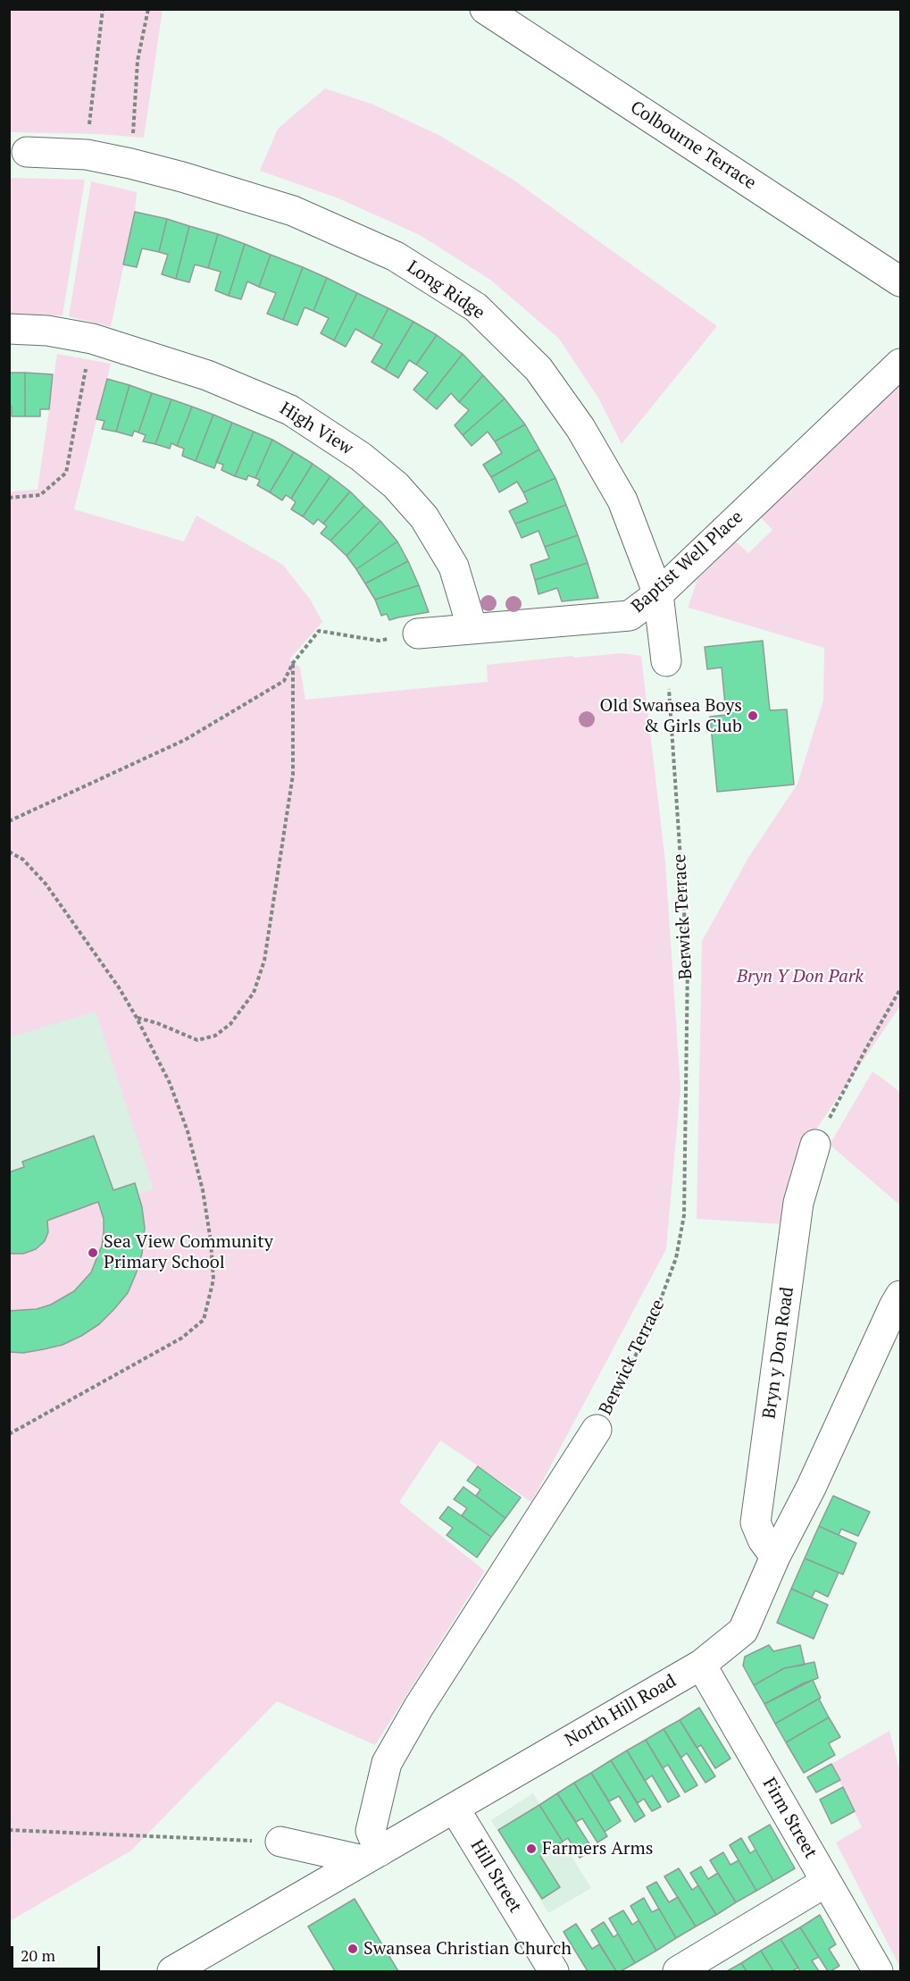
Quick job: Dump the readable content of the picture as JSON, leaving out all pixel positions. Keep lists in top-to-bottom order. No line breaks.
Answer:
{"streets":{"street":["Colbourne Terrace","Long Ridge","High View","Baptist Well Place","Berwick Terrace","Bryn y Don Road","North Hill Road","Firm Street","Hill Street"]},"crossings":[["Long Ridge","Baptist Well Place"],["High View","Baptist Well Place"],["Berwick Terrace","North Hill Road"],["Bryn y Don Road","North Hill Road"],["North Hill Road","Firm Street"],["North Hill Road","Hill Street"]],"parks":["Bryn Y Don Park"],"places":["Old Swansea Boys & Girls Club","Sea View Community Primary School","Farmers Arms","Swansea Christian Church"],"scale_bar":"20 m"}
